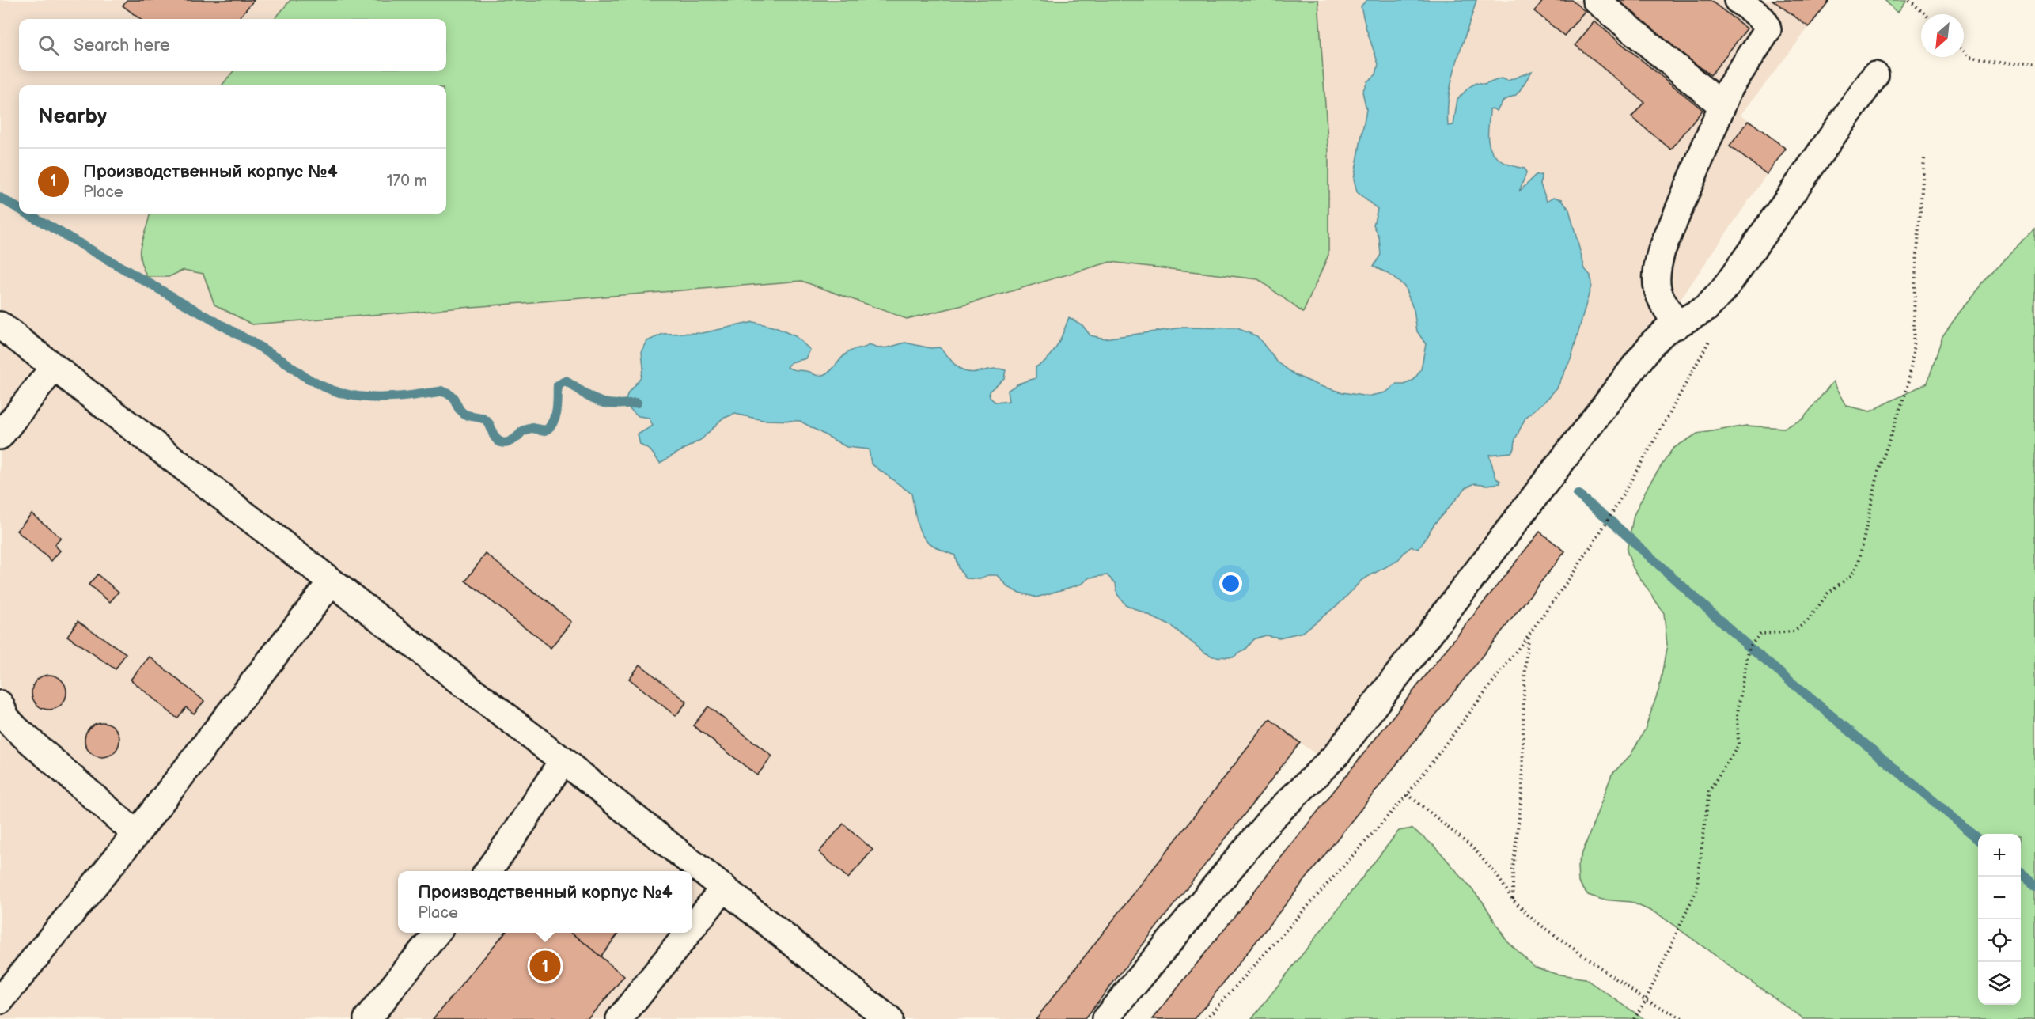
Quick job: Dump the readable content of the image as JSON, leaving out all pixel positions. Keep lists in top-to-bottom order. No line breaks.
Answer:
{"north":"bottom left","page":{"search":"Search here","heading":"Nearby","list":[{"mark":"1","name":"Производственный корпус №4","note":"Place","value":"170 m"}],"map_buttons":["+","−"],"popup":["Производственный корпус №4","Place"],"pins":"1"}}
